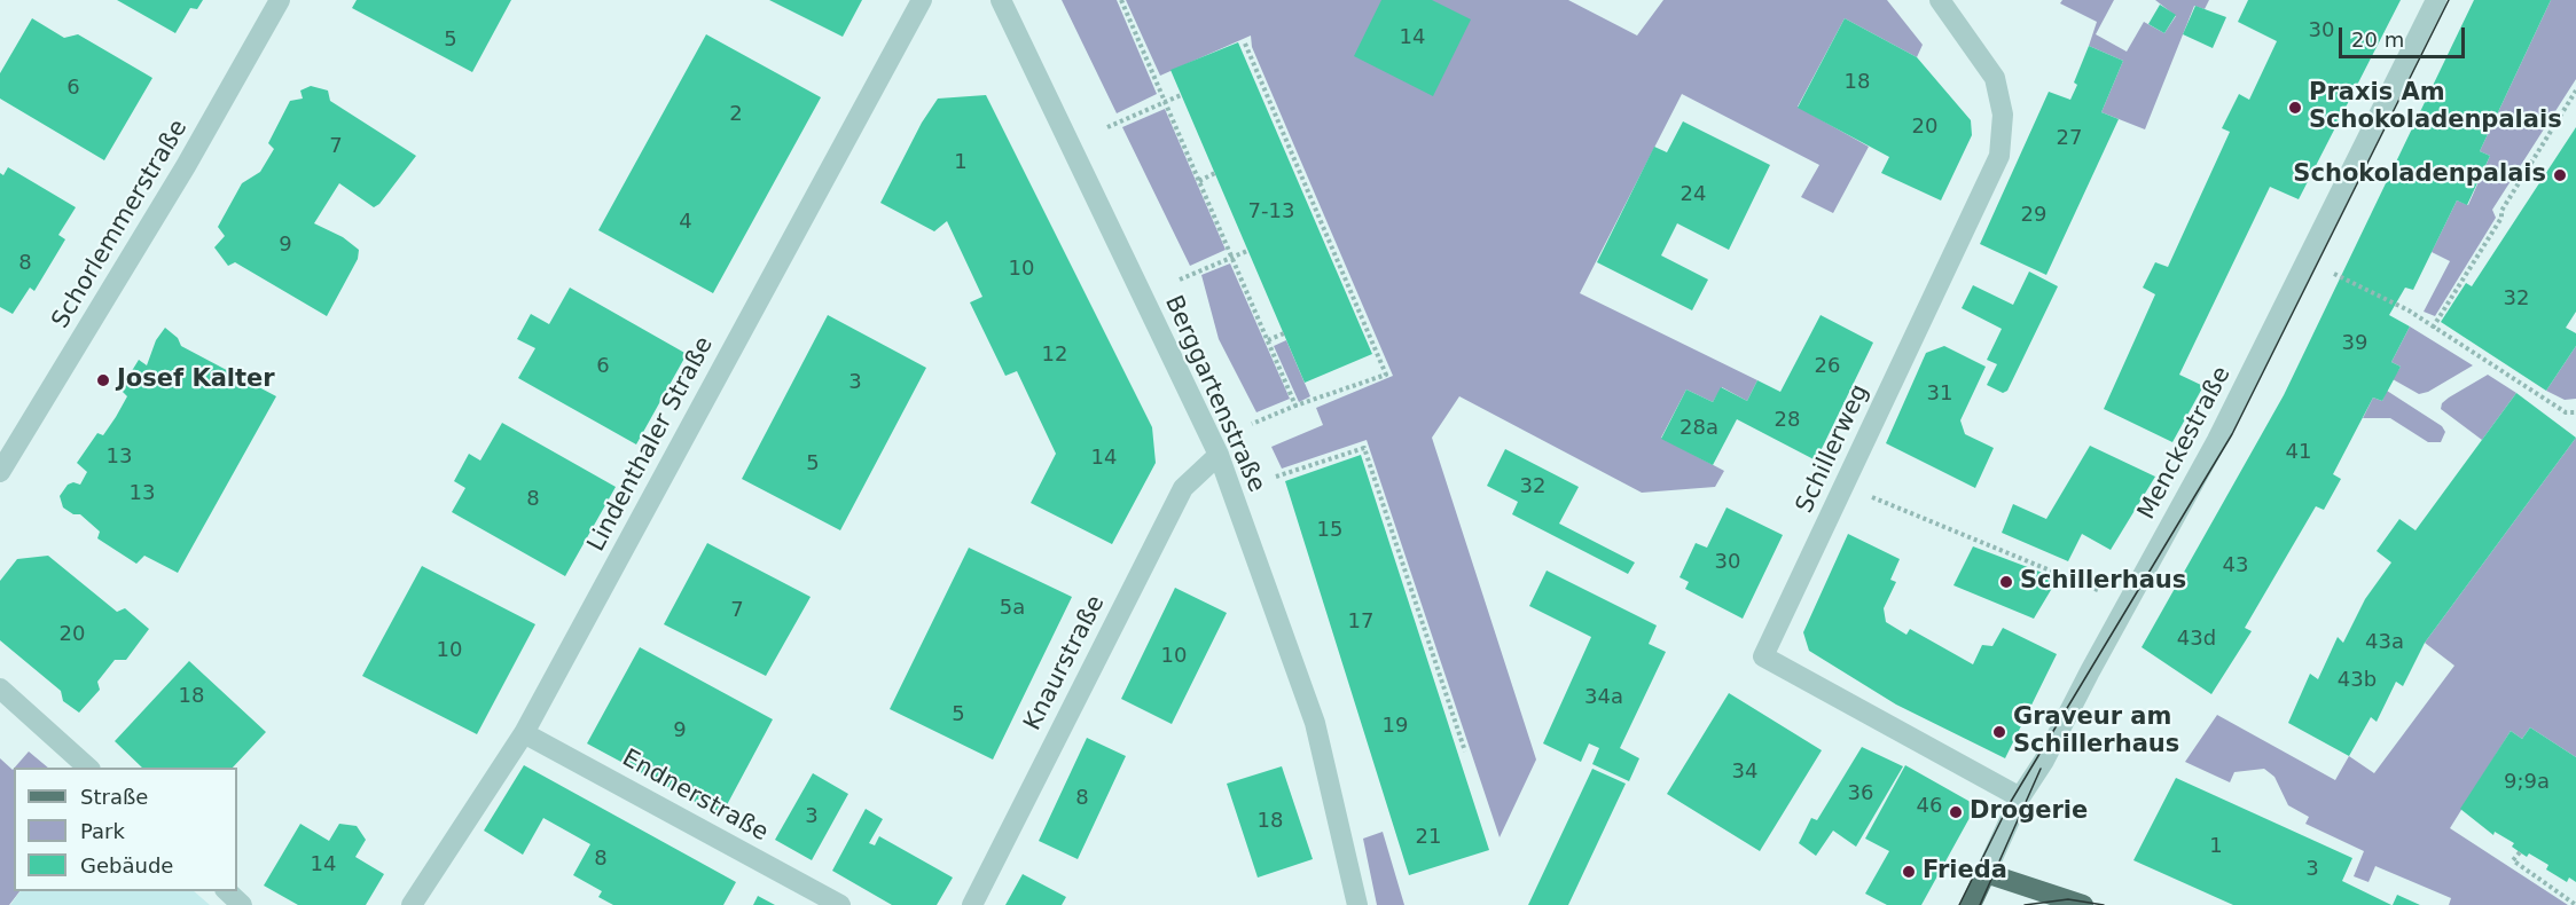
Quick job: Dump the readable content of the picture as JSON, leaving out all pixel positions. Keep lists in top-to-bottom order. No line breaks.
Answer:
{"streets":{"main road":["Menckestraße"],"street":["Schorlemmerstraße","Berggartenstraße","Lindenthaler Straße","Schillerweg","Knaurstraße","Endnerstraße"]},"crossings":[["Berggartenstraße","Knaurstraße"],["Menckestraße","Schillerweg"],["Lindenthaler Straße","Endnerstraße"]],"places":["Praxis Am Schokoladenpalais","Schokoladenpalais","Josef Kalter","Schillerhaus","Graveur am Schillerhaus","Drogerie","Frieda"],"house_numbers":["30","14","5","18","6","2","20","27","7","1","24","7-13","29","4","9","8","10","32","39","12","6","26","3","31","28","28a","41","13","14","5","32","13","8","15","30","43","5a","7","17","20","43d","43a","10","10","43b","18","34a","5","19","9","34","9;9a","36","8","46","3","18","21","1","8","14","3"],"legend":["Straße","Park","Gebäude"],"scale_bar":"20 m"}
